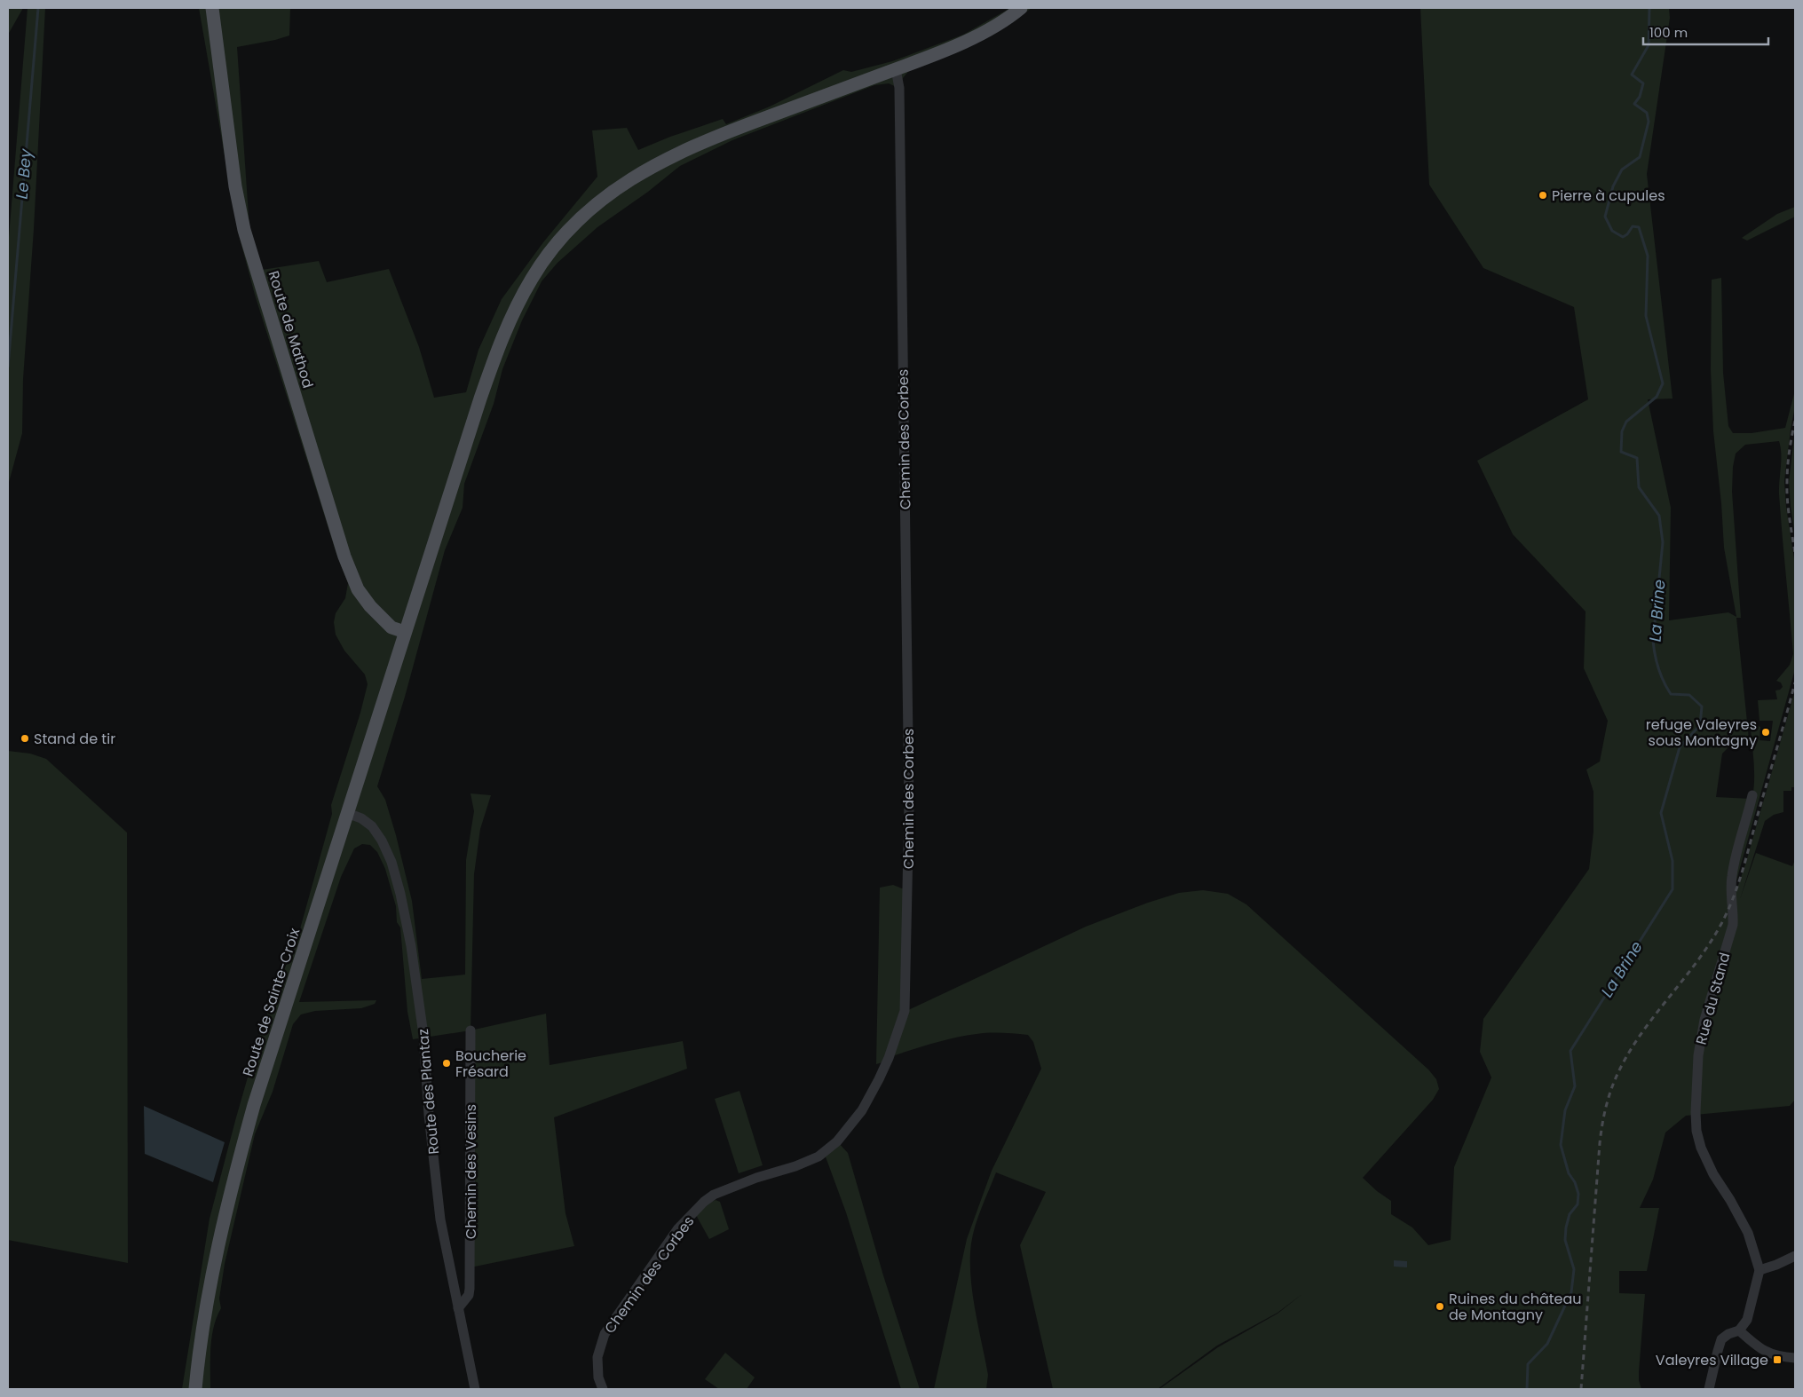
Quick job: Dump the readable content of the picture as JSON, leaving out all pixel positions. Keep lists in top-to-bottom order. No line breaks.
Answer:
{"streets":{"main road":["Route de Mathod","Route de Sainte-Croix"],"street":["Chemin des Corbes","Rue du Stand","Route des Plantaz","Chemin des Vesins"]},"crossings":[["Route de Mathod","Route de Sainte-Croix"],["Chemin des Corbes","Route de Sainte-Croix"],["Route de Sainte-Croix","Route des Plantaz"],["Route des Plantaz","Chemin des Vesins"]],"water":["Le Bey","La Brine"],"places":{"other":["Pierre à cupules","refuge Valeyres sous Montagny","Stand de tir","Boucherie Frésard","Ruines du château de Montagny"],"transit":["Valeyres Village"]},"scale_bar":"100 m"}
